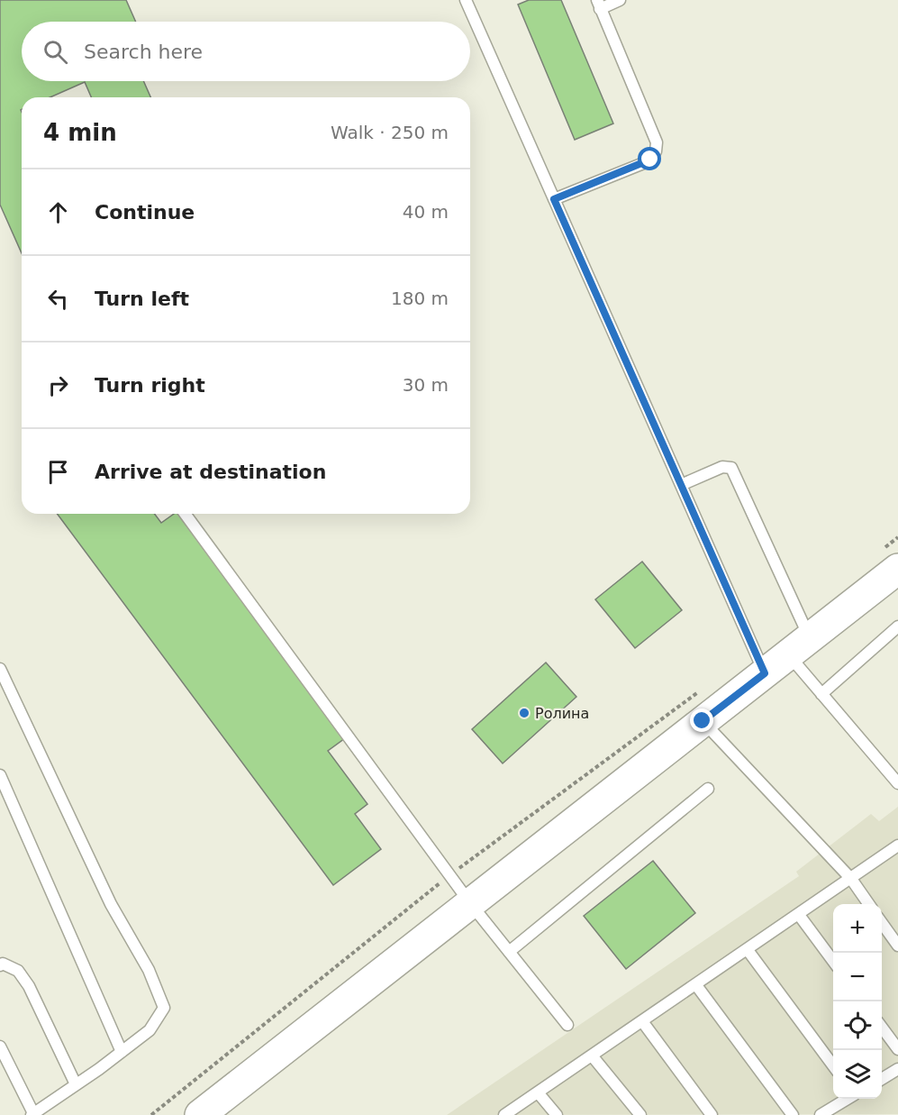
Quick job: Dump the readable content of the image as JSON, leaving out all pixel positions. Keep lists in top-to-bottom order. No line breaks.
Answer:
{"places":["Ролина"],"page":{"search":"Search here","heading":["4 min","Walk · 250 m"],"list":[["Continue","40 m"],["Turn left","180 m"],["Turn right","30 m"],"Arrive at destination"],"map_buttons":["+","−"]}}
